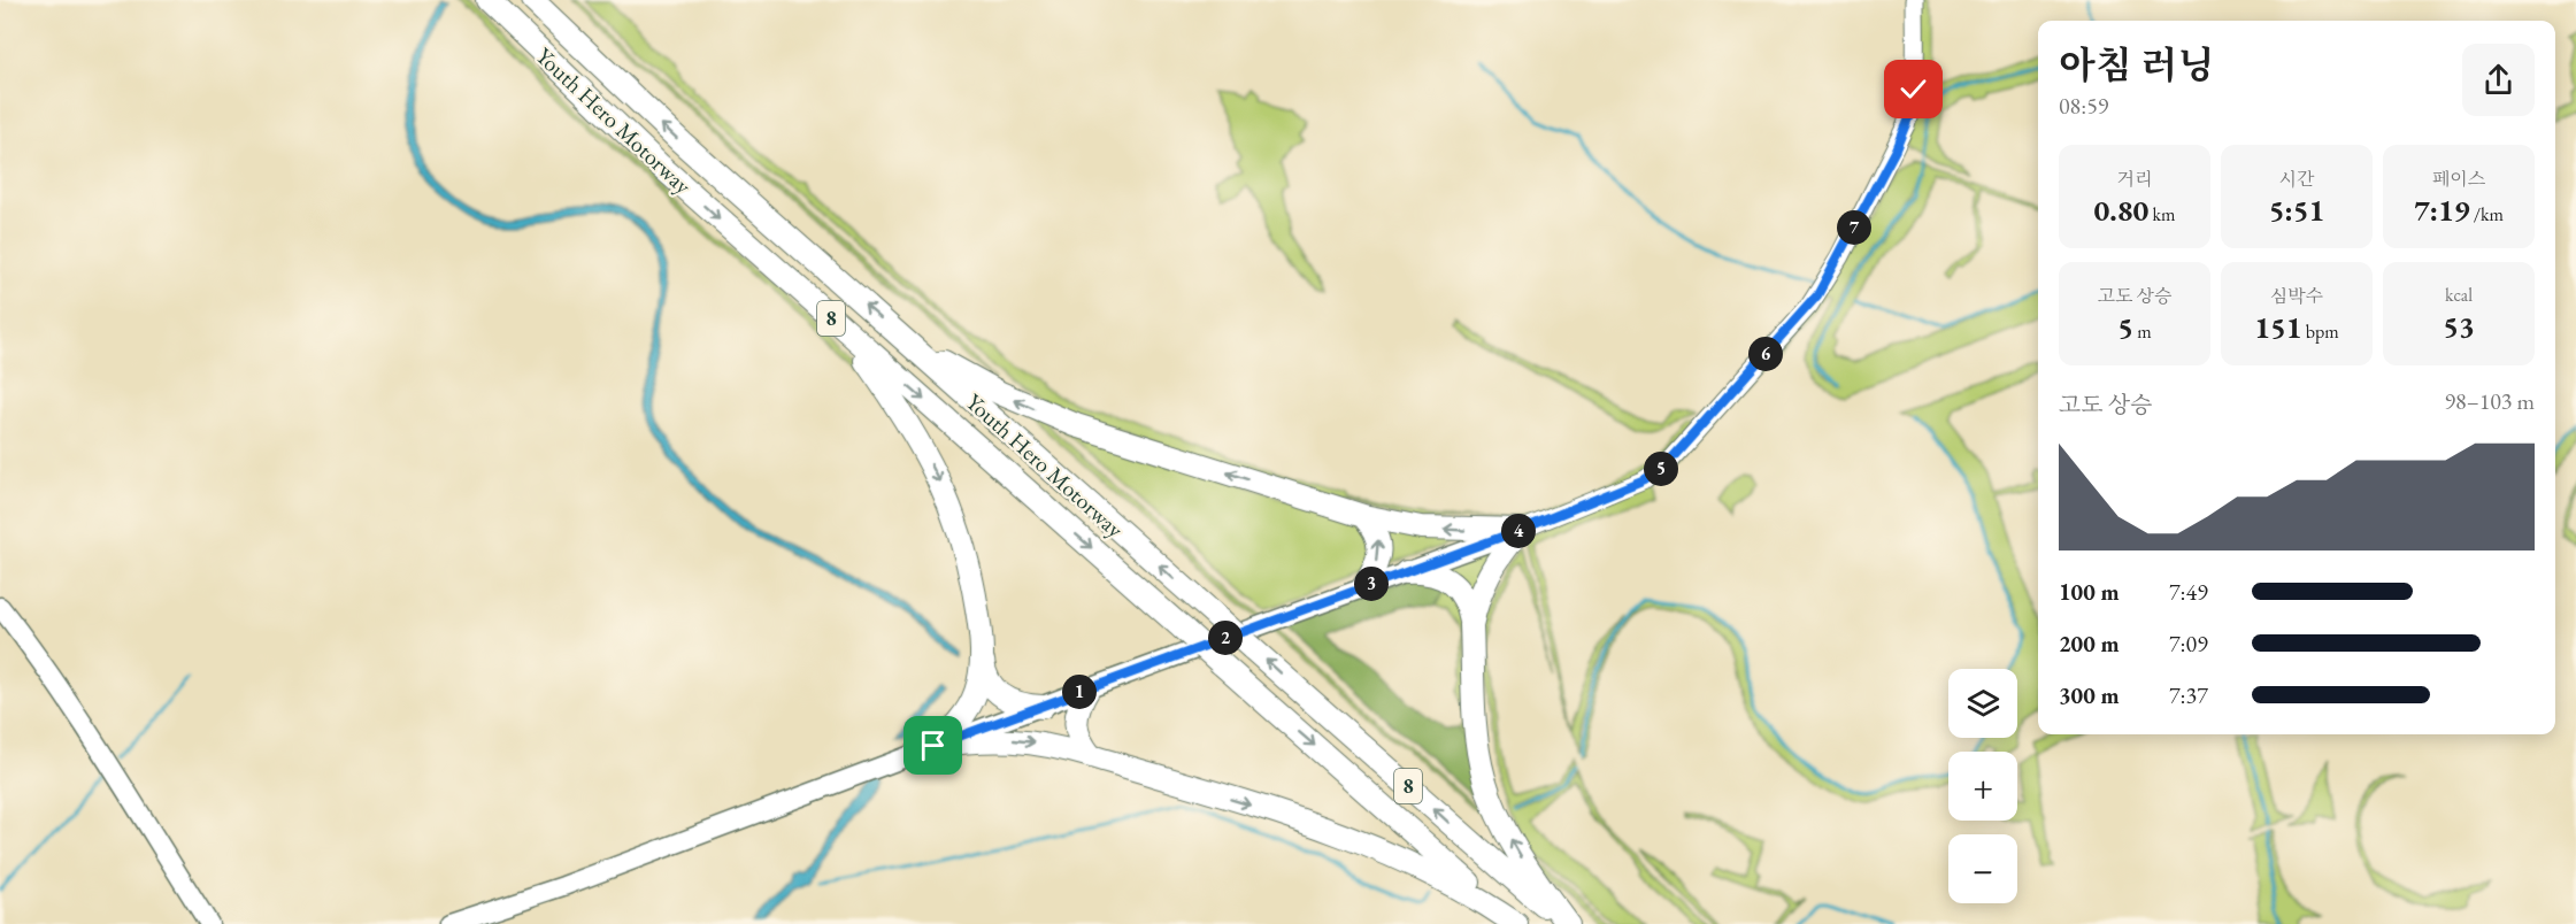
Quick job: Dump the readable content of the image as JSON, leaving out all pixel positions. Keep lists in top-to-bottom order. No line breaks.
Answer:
{"streets":{"highway":["Youth Hero Motorway","8"]},"page":{"heading":["아침 러닝","08:59"],"stats":[["거리","0.80 km"],["시간","5:51"],["페이스","7:19 /km"],["고도 상승","5 m"],["심박수","151 bpm"],["kcal","53"]],"pins":["7","6","5","4","3","2","1"],"chart":["고도 상승","98–103 m"],"list":[{"name":"100 m","note":"7:49"},{"name":"200 m","note":"7:09"},{"name":"300 m","note":"7:37"}],"map_buttons":["+","−"]}}
